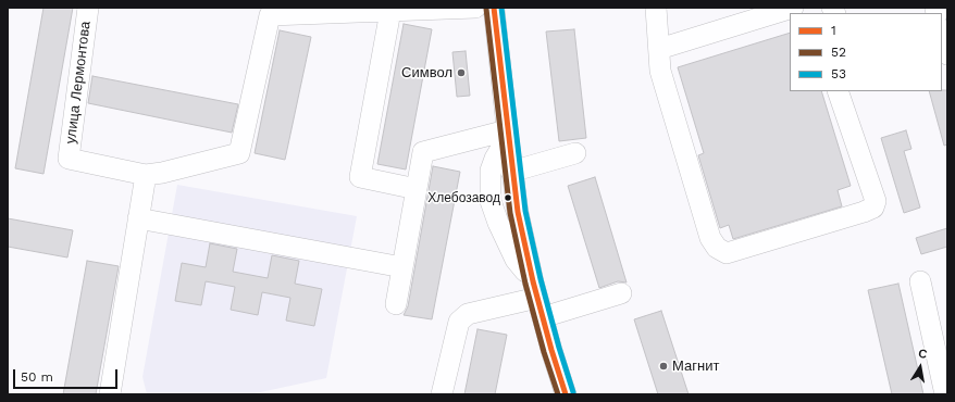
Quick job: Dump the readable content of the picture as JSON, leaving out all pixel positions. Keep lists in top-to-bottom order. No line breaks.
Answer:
{"streets":{"street":["улица Лермонтова"]},"places":["Символ","Хлебозавод","Магнит"],"lines":["transit line 1","transit line 53","transit line 52"],"legend":["1","52","53"],"scale_bar":"50 m","north":"top"}
